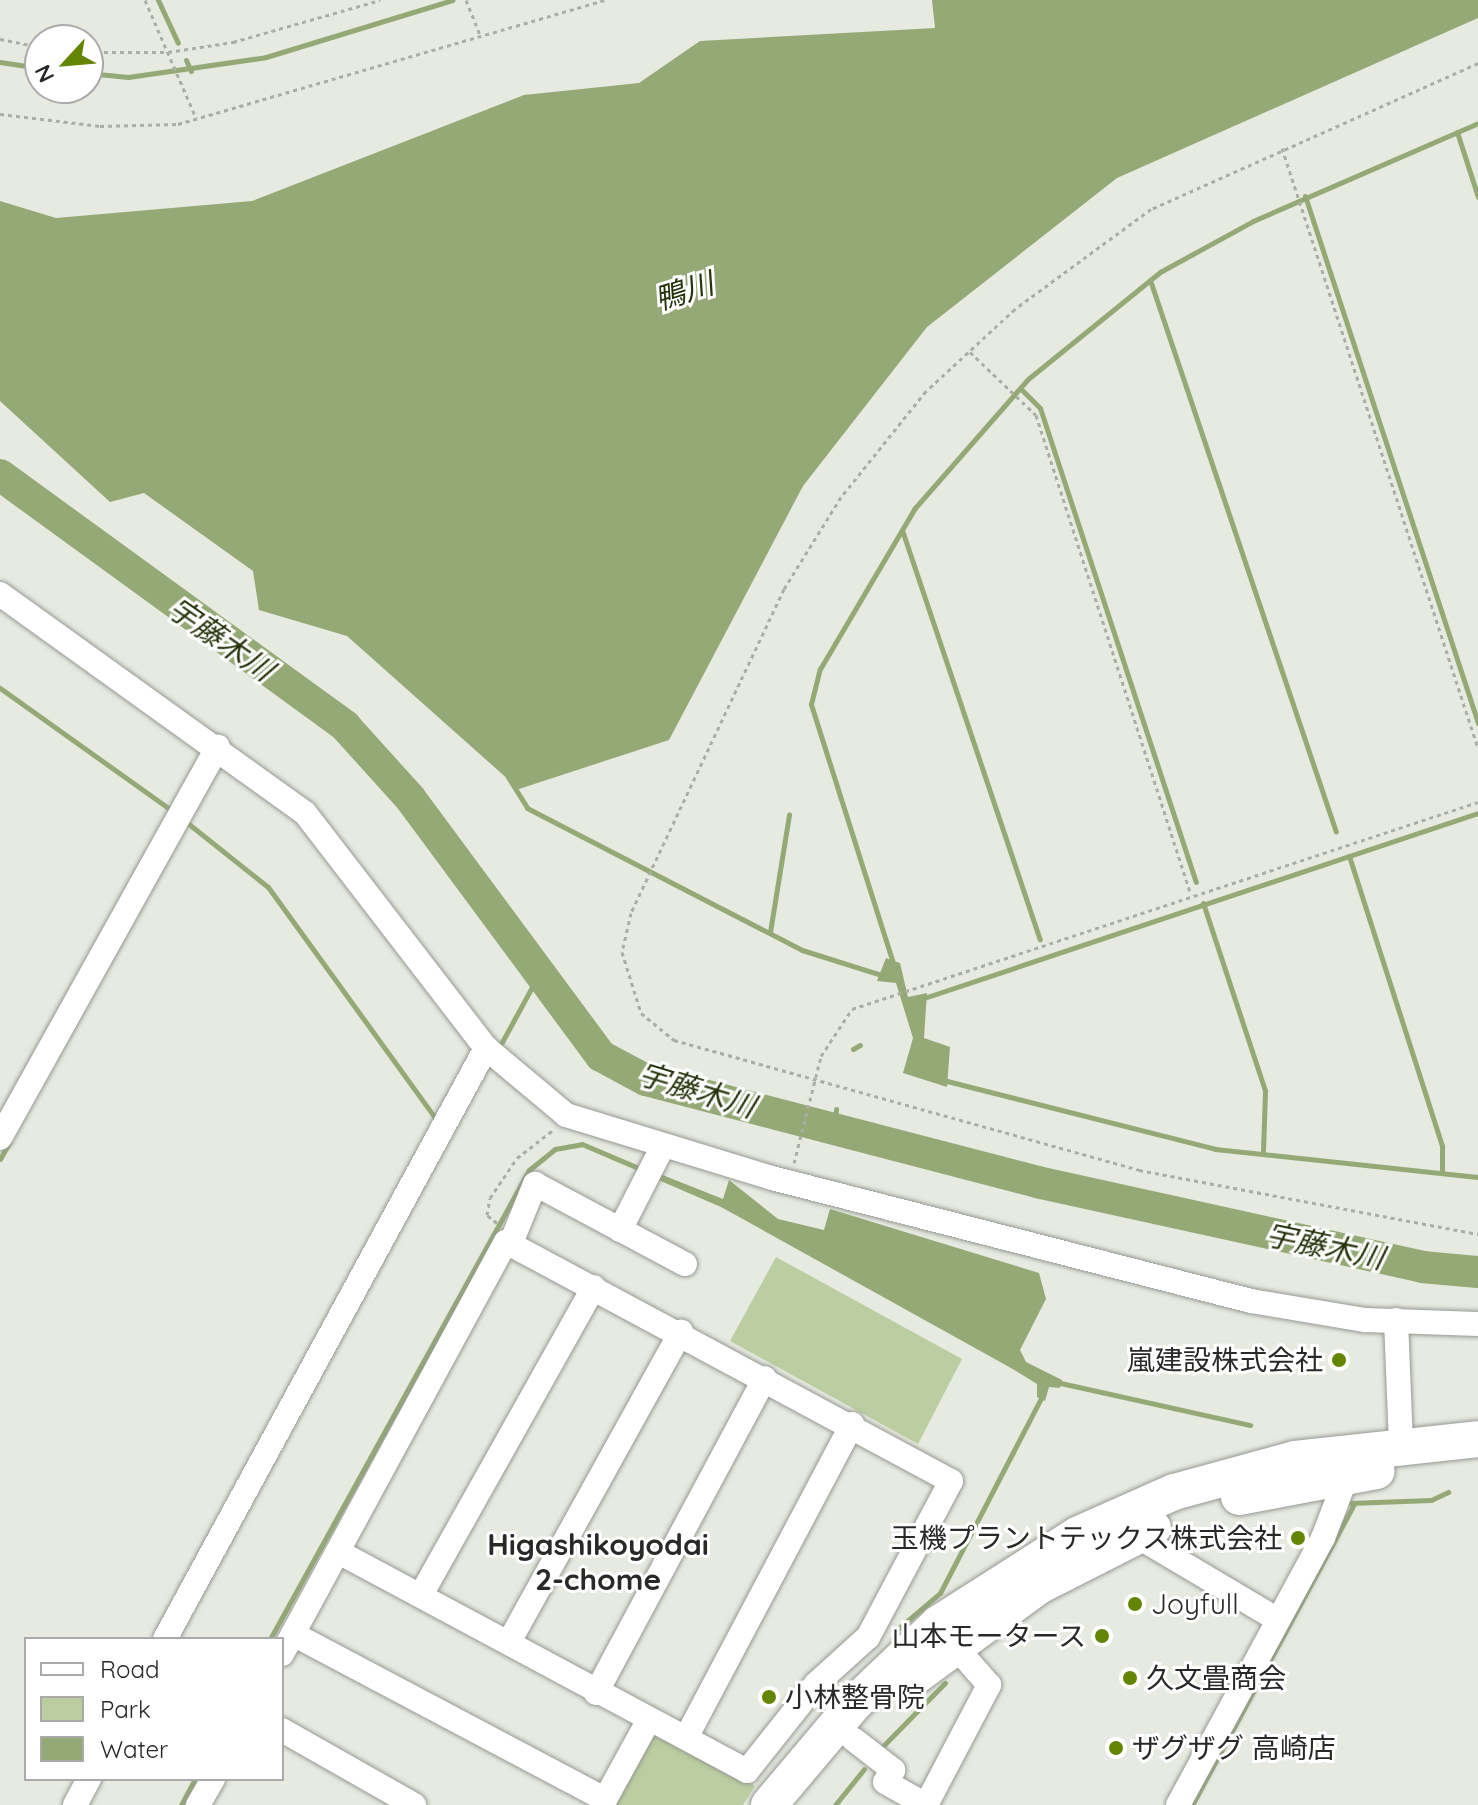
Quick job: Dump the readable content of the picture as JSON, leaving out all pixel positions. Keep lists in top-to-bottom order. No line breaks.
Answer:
{"districts":["Higashikoyodai 2-chome"],"water":["鴨川","宇藤木川"],"places":["嵐建設株式会社","玉機プラントテックス株式会社","Joyfull","山本モータース","久文畳商会","小林整骨院","ザグザグ 高崎店"],"legend":["Road","Park","Water"],"north":"bottom left"}
